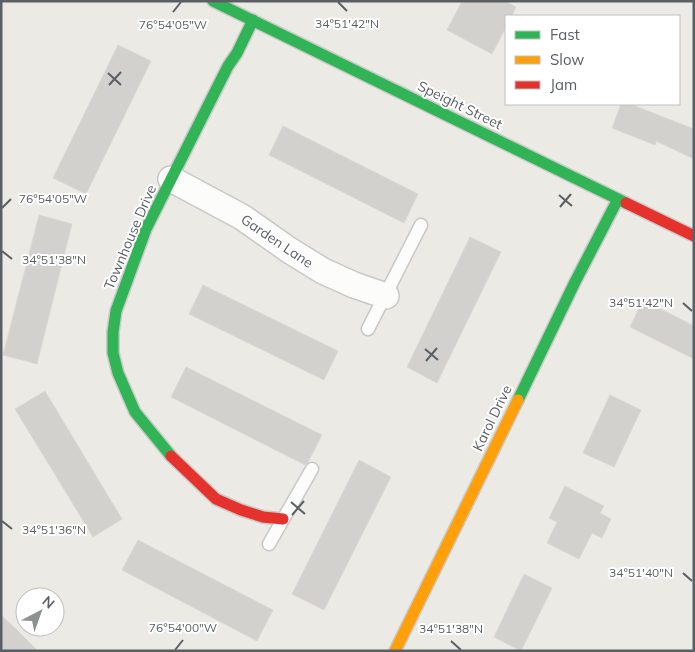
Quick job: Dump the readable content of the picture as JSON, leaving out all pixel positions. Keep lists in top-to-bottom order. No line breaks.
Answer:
{"streets":{"street":["Speight Street","Townhouse Drive","Garden Lane","Karol Drive"]},"crossings":[["Speight Street","Townhouse Drive"],["Speight Street","Karol Drive"],["Townhouse Drive","Garden Lane"]],"legend":["Fast","Slow","Jam"],"north":"top right","coordinates":["34°51'42\"N","76°54'05\"W","34°51'38\"N","34°51'36\"N","34°51'40\"N","76°54'00\"W"]}
